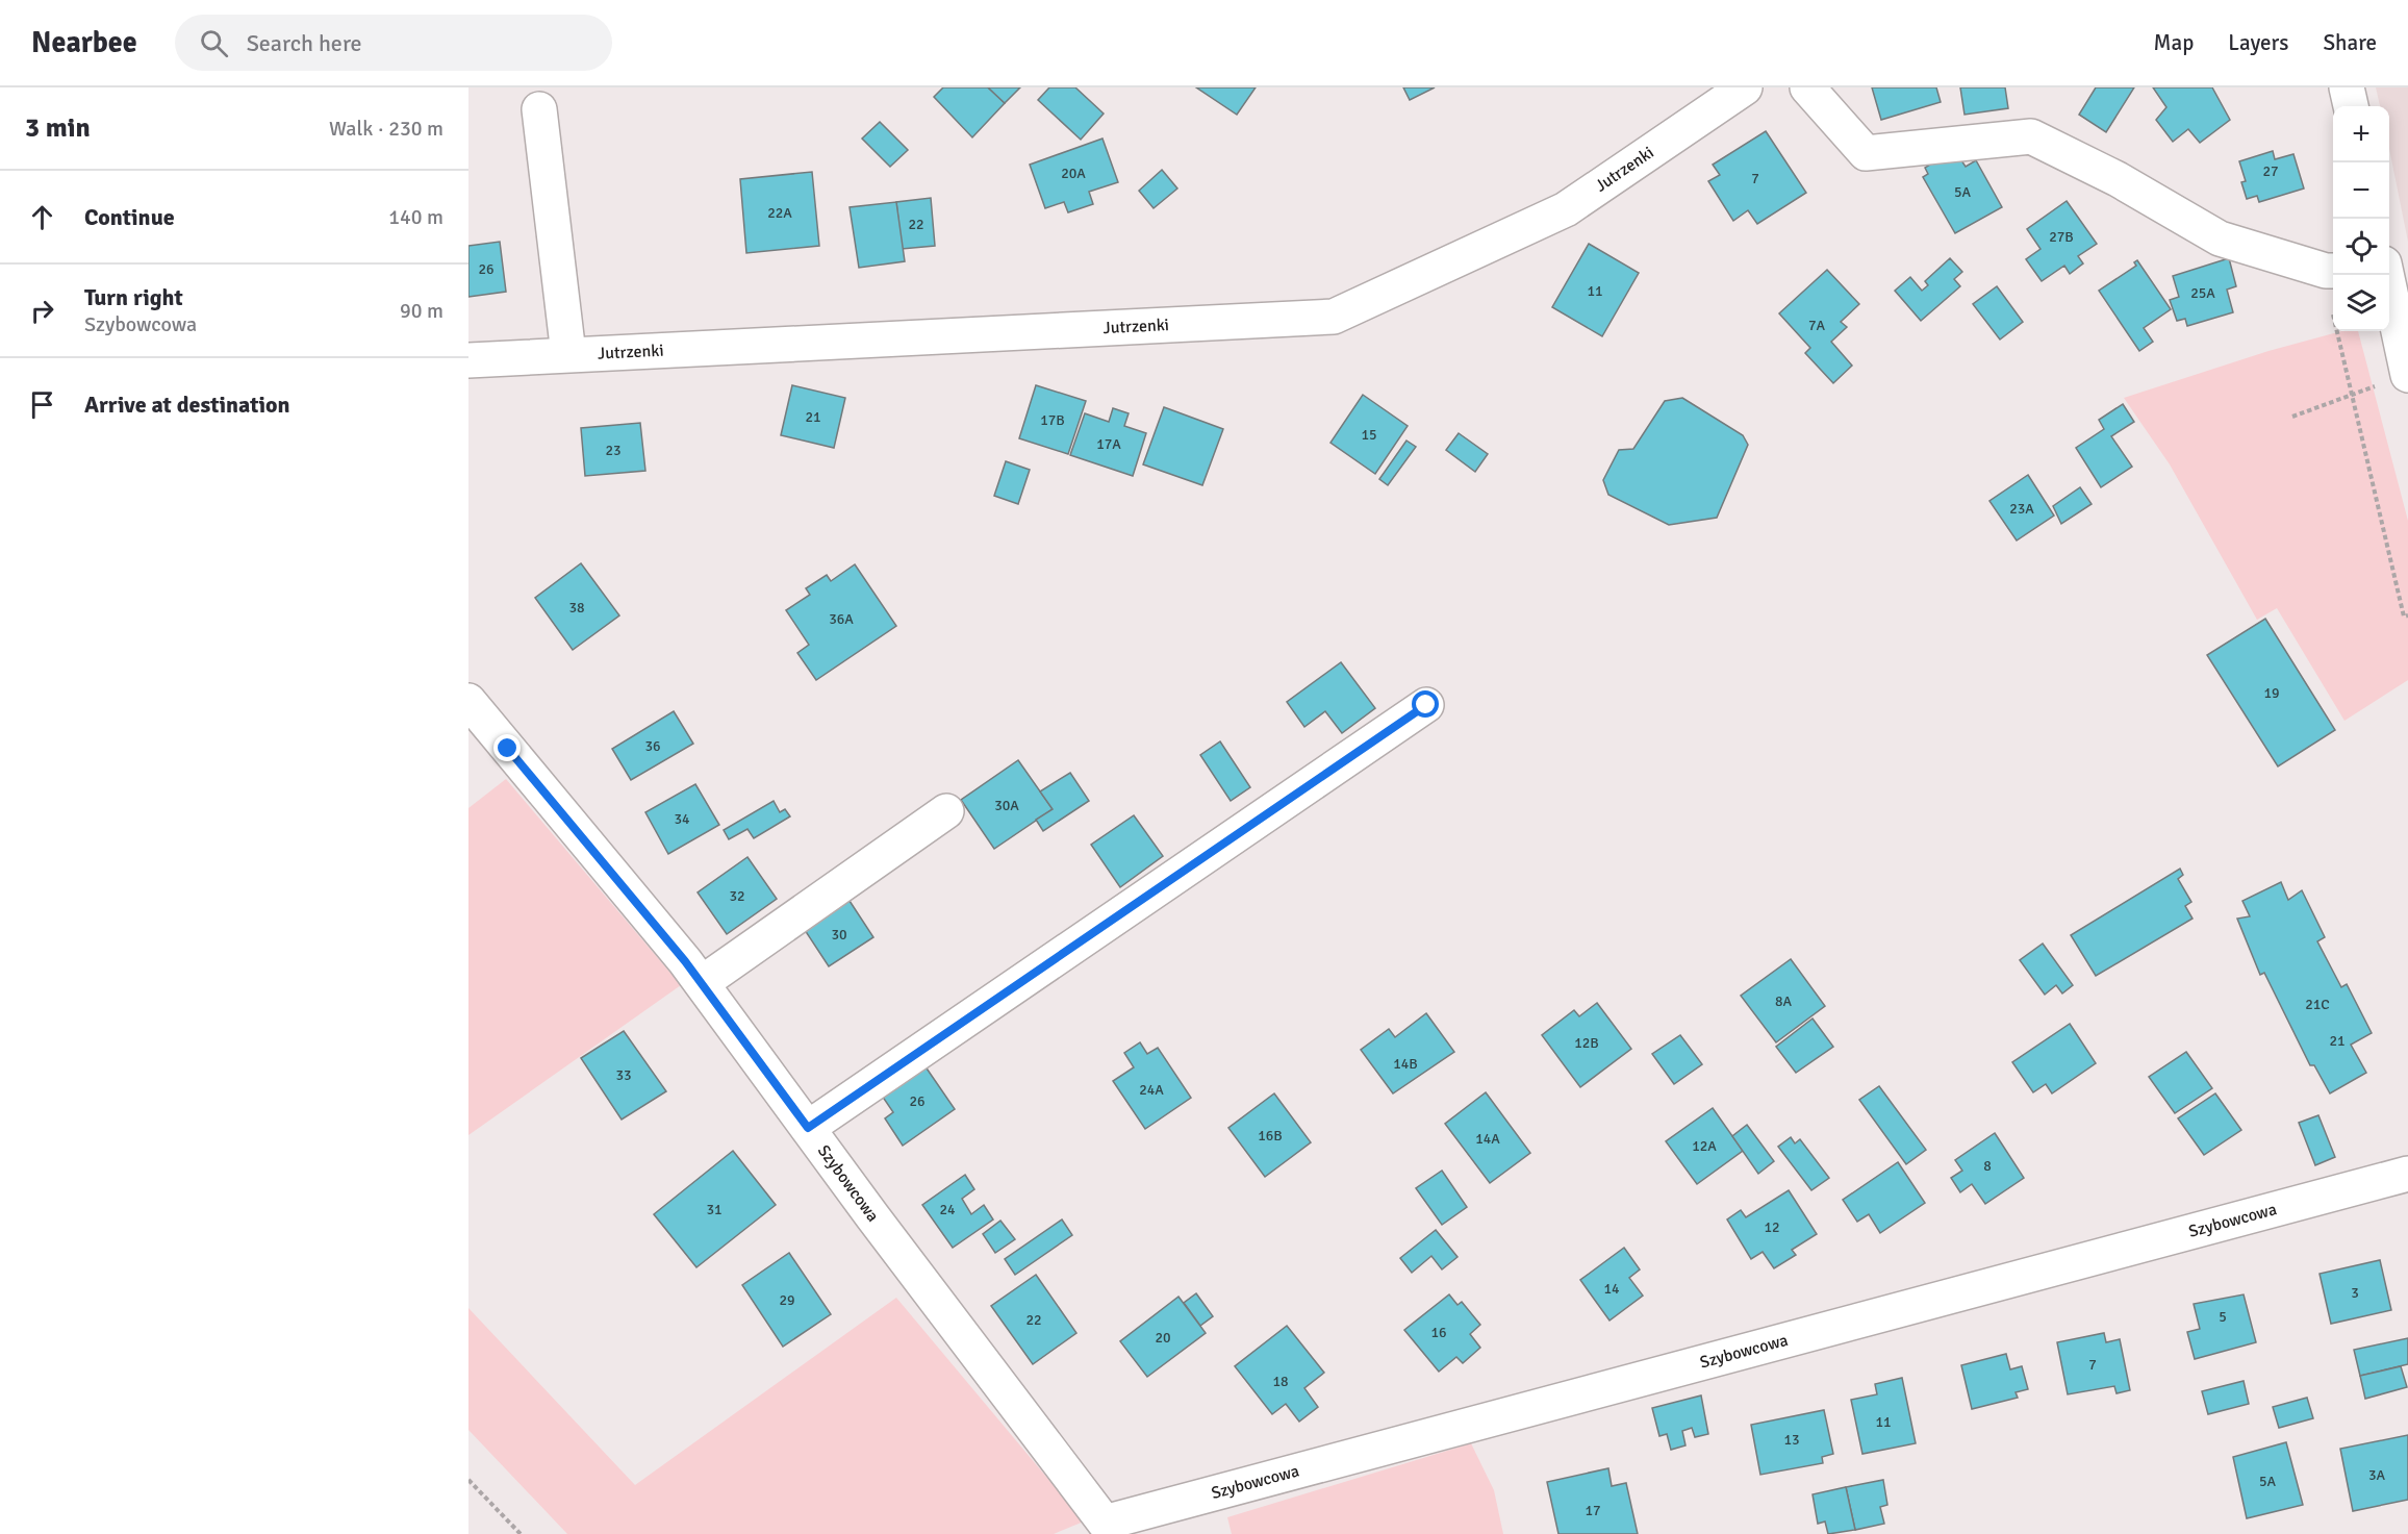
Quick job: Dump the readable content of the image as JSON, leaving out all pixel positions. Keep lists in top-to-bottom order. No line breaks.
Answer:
{"streets":{"street":["Jutrzenki","Szybowcowa"]},"house_numbers":["27","20A","7","5A","22A","22","27B","26","11","25A","7A","21","17B","15","17A","23","23A","38","36A","19","36","30A","34","32","30","8A","21C","21","12B","14B","33","24A","26","16B","14A","12A","8","31","24","12","14","3","29","5","22","16","20","7","18","11","13","3A","5A","17"],"page":{"header":"Nearbee","search":"Search here","nav":["Map","Layers","Share"],"heading":["3 min","Walk · 230 m"],"map_buttons":["+","−"],"list":[["Continue","140 m"],["Turn right","Szybowcowa","90 m"],"Arrive at destination"]}}
